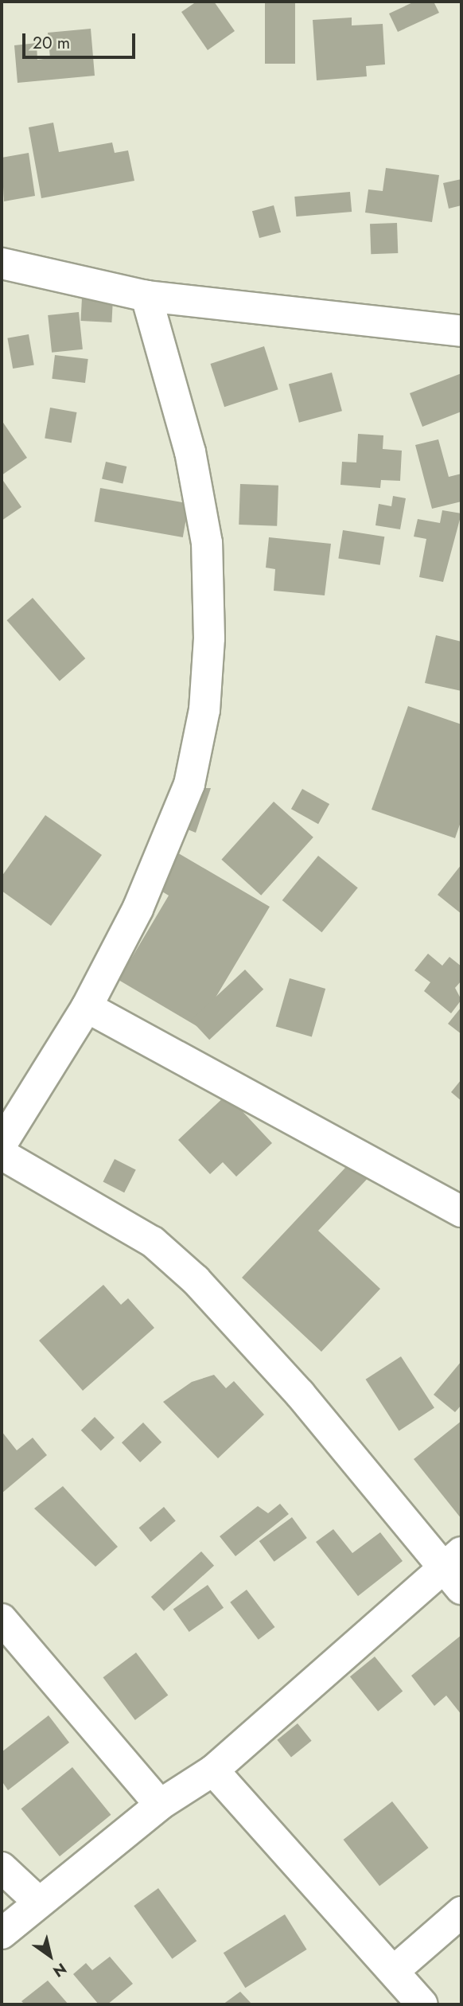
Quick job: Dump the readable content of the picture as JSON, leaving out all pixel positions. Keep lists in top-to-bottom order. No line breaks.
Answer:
{"scale_bar":"20 m","north":"bottom right"}
